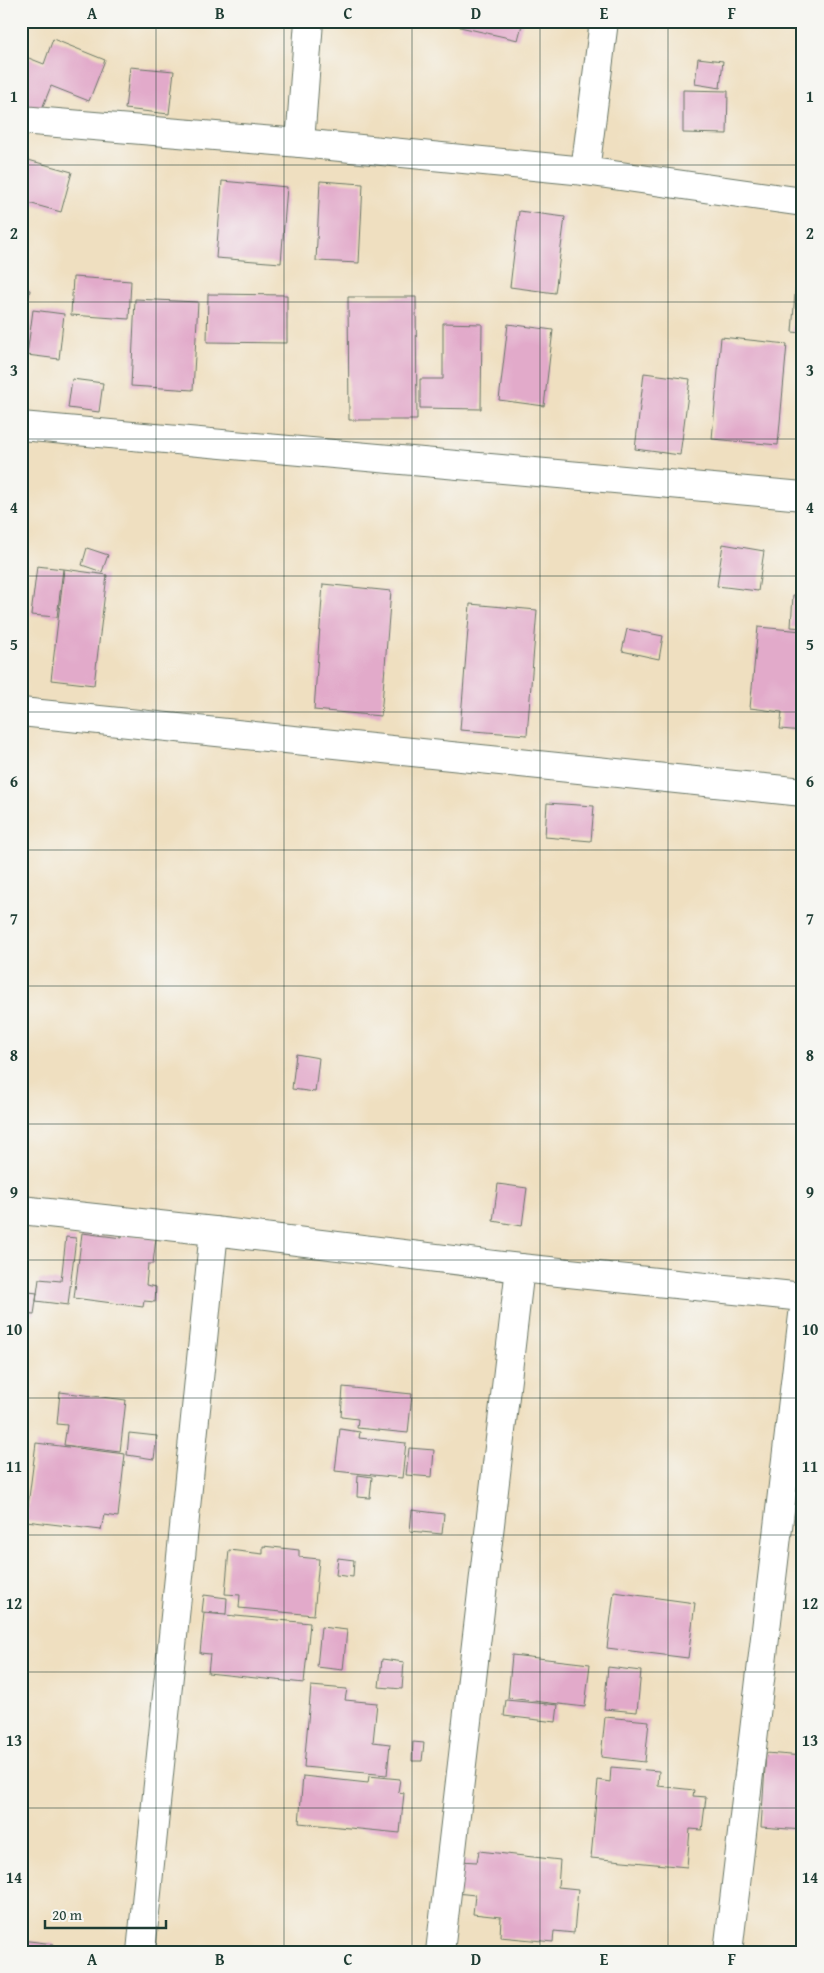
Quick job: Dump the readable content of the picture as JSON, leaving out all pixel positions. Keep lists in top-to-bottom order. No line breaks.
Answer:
{"scale_bar":"20 m","grid":{"columns":["A","B","C","D","E","F"],"rows":["1","2","3","4","5","6","7","8","9","10","11","12","13","14"]}}
